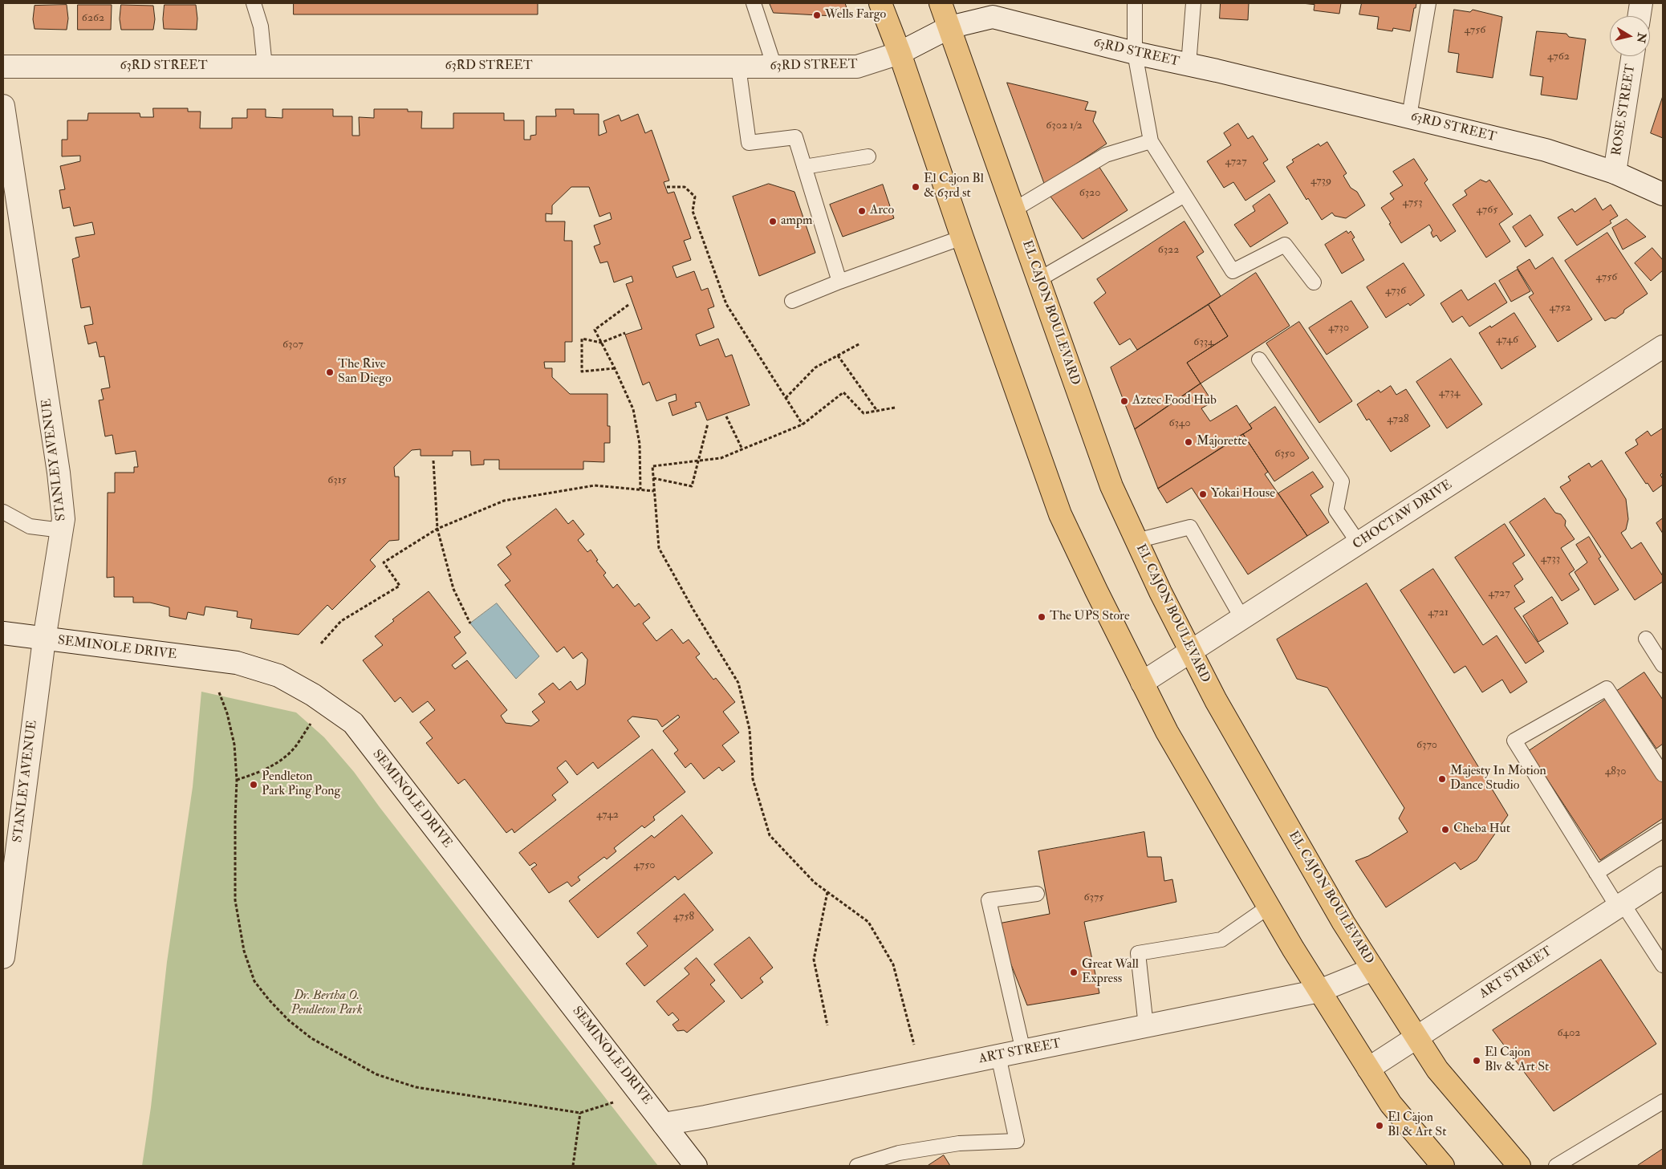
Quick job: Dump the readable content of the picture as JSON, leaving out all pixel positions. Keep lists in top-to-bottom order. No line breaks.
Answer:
{"streets":{"main road":["EL CAJON BOULEVARD"],"street":["63RD STREET","ROSE STREET","STANLEY AVENUE","CHOCTAW DRIVE","SEMINOLE DRIVE","ART STREET"]},"crossings":[["63RD STREET","ROSE STREET"],["63RD STREET","EL CAJON BOULEVARD"],["EL CAJON BOULEVARD","CHOCTAW DRIVE"],["EL CAJON BOULEVARD","ART STREET"],["STANLEY AVENUE","SEMINOLE DRIVE"],["SEMINOLE DRIVE","ART STREET"]],"parks":["Dr. Bertha O. Pendleton Park"],"places":["Wells Fargo","El Cajon Bl & 63rd st","Arco","ampm","The Rive San Diego","Aztec Food Hub","Majorette","Yokai House","The UPS Store","Majesty In Motion Dance Studio","Pendleton Park Ping Pong","Cheba Hut","Great Wall Express","El Cajon Blv & Art St","El Cajon Bl & Art St"],"house_numbers":["6262","4756","4762","6302 1/2","4727","4739","6320","4753","4765","6322","4756","4736","4752","4730","4746","6334","6307","4734","4728","6340","6350","6315","4733","4727","4721","6370","4830","4742","4750","6375","4758","6402"],"north":"right"}
